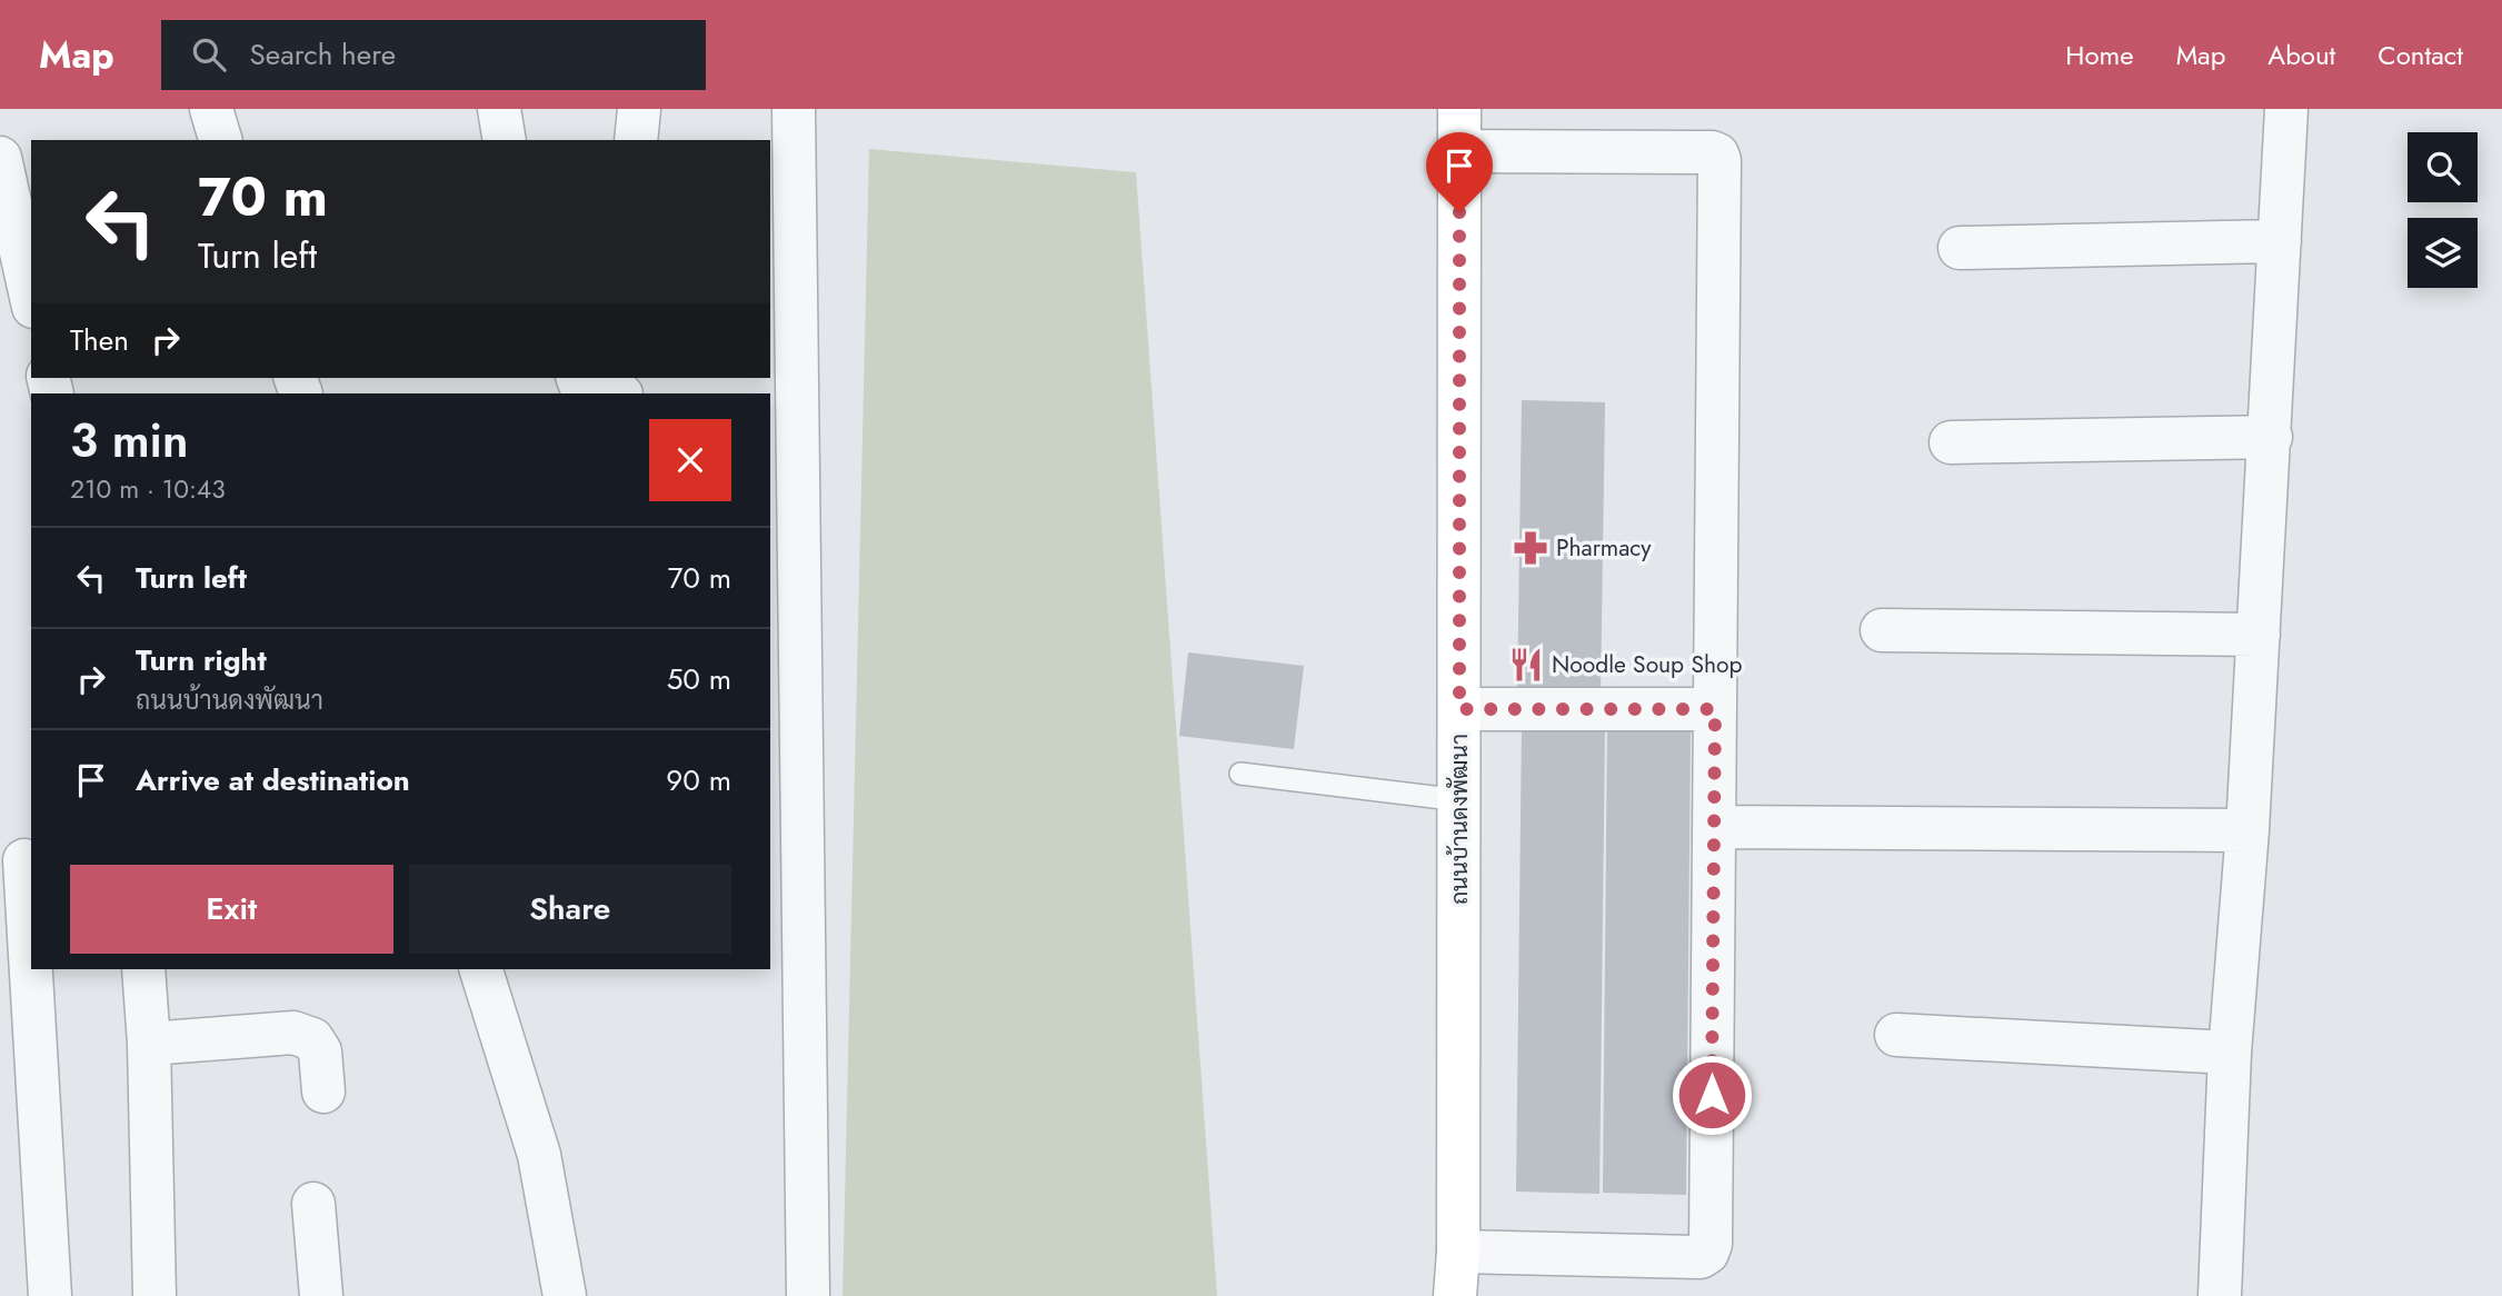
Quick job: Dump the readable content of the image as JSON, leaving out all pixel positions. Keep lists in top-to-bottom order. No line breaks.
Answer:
{"streets":{"street":["ถนนบ้านดงพัฒนา"]},"places":{"pharmacy":["Pharmacy"],"restaurant":["Noodle Soup Shop"]},"page":{"header":"Map","search":"Search here","nav":["Home","Map","About","Contact"],"turn":["70 m","Turn left"],"then":"Then","heading":["3 min","210 m · 10:43"],"list":[{"name":"Turn left","value":"70 m"},{"name":"Turn right","note":"ถนนบ้านดงพัฒนา","value":"50 m"},{"name":"Arrive at destination","value":"90 m"}],"buttons":["Exit","Share"]}}
